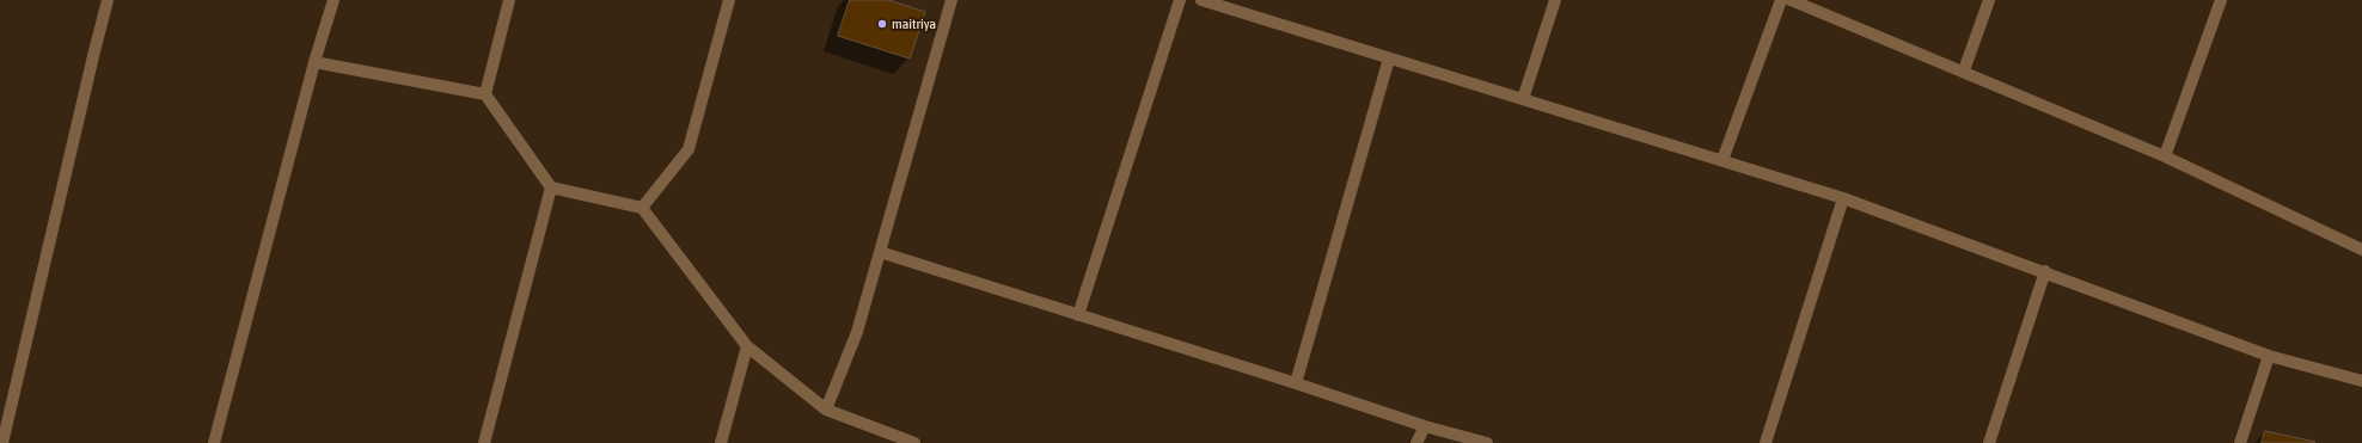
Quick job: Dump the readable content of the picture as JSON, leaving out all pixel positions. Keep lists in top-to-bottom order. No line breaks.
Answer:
{"places":["maitriya"]}
